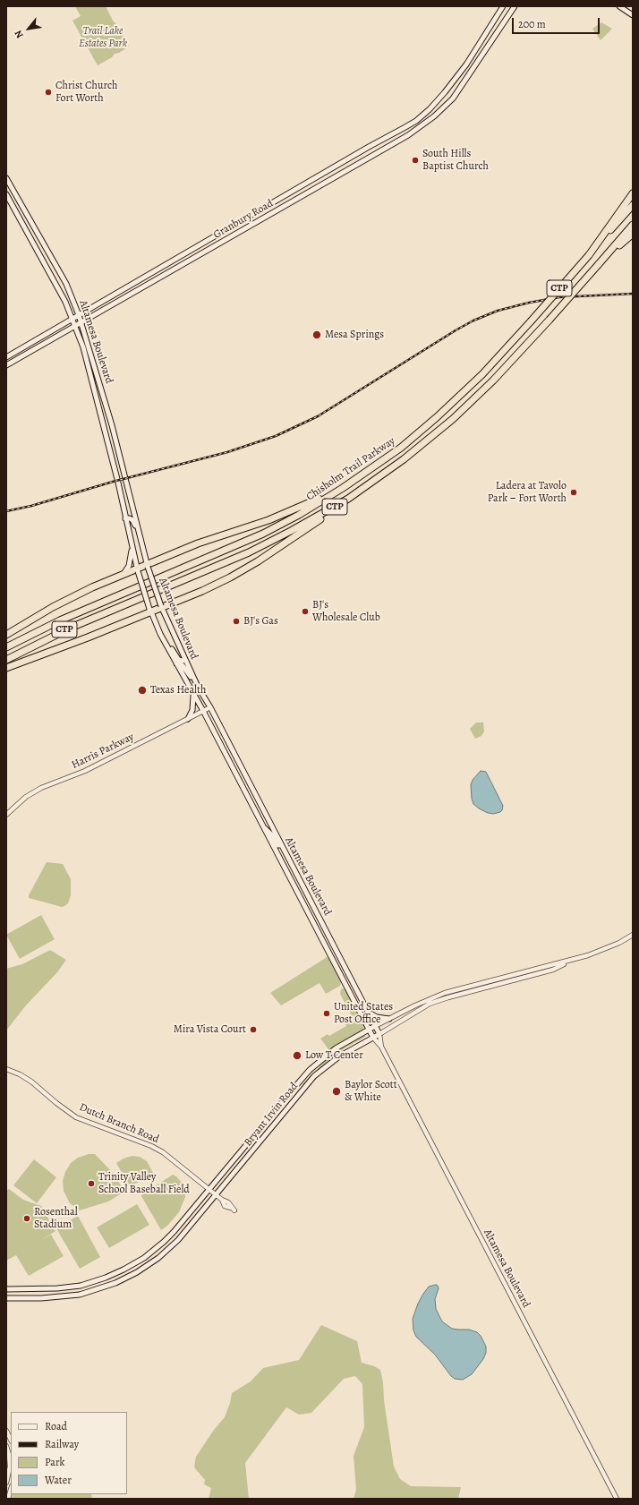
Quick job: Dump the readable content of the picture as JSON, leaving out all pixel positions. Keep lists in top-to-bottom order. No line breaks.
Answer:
{"streets":{"highway":["CTP","Chisholm Trail Parkway"],"main road":["Granbury Road","Altamesa Boulevard","Bryant Irvin Road"],"street":["Harris Parkway","Dutch Branch Road"]},"crossings":[["Granbury Road","Altamesa Boulevard"],["Altamesa Boulevard","Harris Parkway"],["Altamesa Boulevard","Bryant Irvin Road"],["Bryant Irvin Road","Dutch Branch Road"]],"parks":["Trail Lake Estates Park"],"places":["Christ Church Fort Worth","South Hills Baptist Church","Mesa Springs","Ladera at Tavolo Park – Fort Worth","BJ's Wholesale Club","BJ's Gas","Texas Health","United States Post Office","Mira Vista Court","Low T Center","Baylor Scott & White","Trinity Valley School Baseball Field","Rosenthal Stadium"],"legend":["Road","Railway","Park","Water"],"scale_bar":"200 m","north":"bottom left"}
